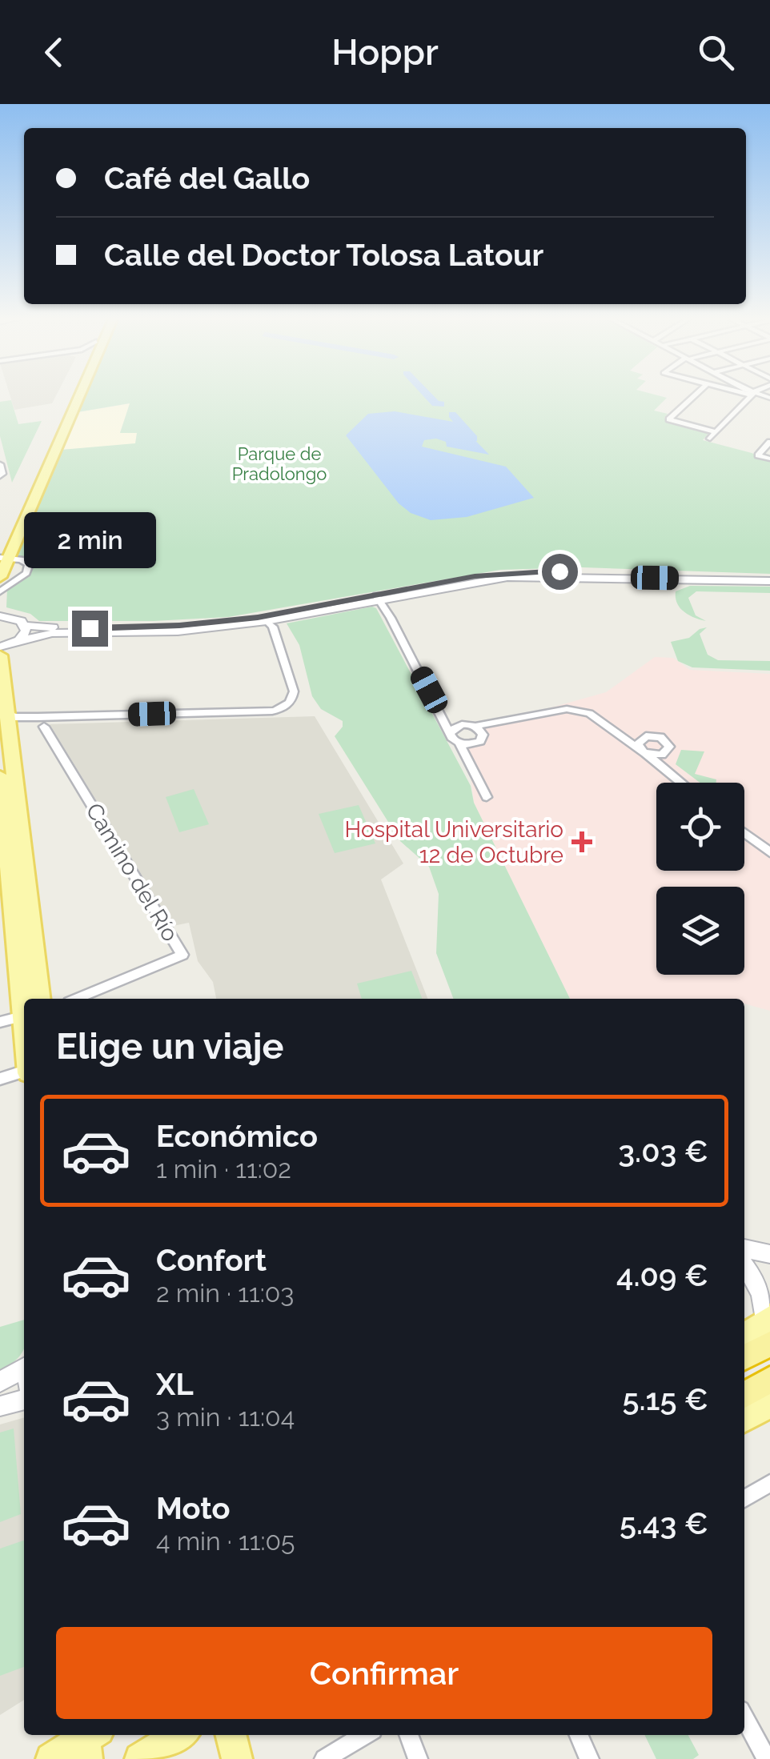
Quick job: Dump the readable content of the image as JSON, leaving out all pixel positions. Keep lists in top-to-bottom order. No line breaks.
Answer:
{"streets":{"street":["Camino del Río"]},"parks":["Parque de Pradolongo"],"places":{"health":["Hospital Universitario 12 de Octubre"]},"page":{"header":"Hoppr","banner":["Café del Gallo","Calle del Doctor Tolosa Latour"],"bubble":"2 min","heading":"Elige un viaje","list":[{"name":"Económico","note":"1 min · 11:02","value":"3.03 €"},{"name":"Confort","note":"2 min · 11:03","value":"4.09 €"},{"name":"XL","note":"3 min · 11:04","value":"5.15 €"},{"name":"Moto","note":"4 min · 11:05","value":"5.43 €"}],"buttons":"Confirmar"}}
